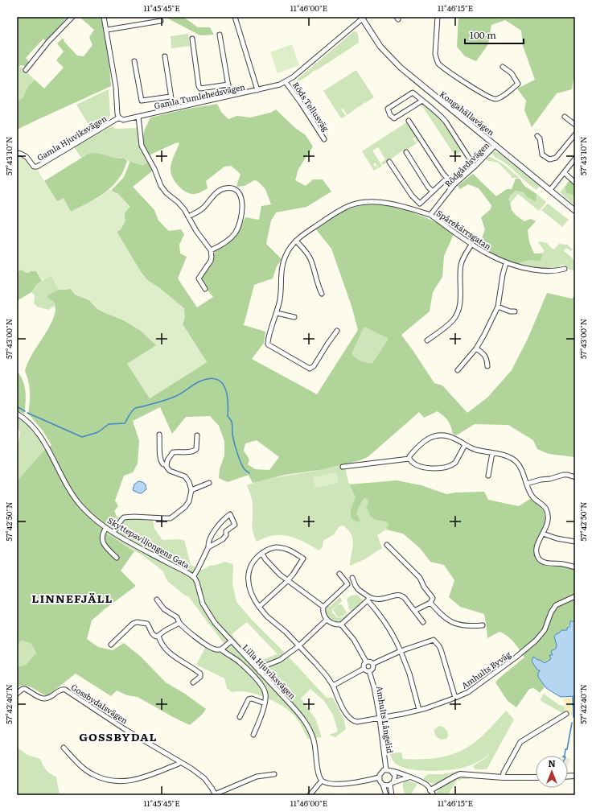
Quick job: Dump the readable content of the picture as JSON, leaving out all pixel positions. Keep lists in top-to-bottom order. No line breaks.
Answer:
{"streets":{"street":["Gamla Tumlehedsvägen","Röds Tellusväg","Kongahällavägen","Gamla Hjuviksvägen","Rödgårdsvägen","Spårekärrsgatan","Skyttepaviljongens Gata","Amhults Byväg","Lilla Hjuviksvägen","Gossbydalsvägen","Amhults Långelid"]},"crossings":[["Gamla Tumlehedsvägen","Röds Tellusväg"],["Gamla Tumlehedsvägen","Kongahällavägen"],["Gamla Tumlehedsvägen","Gamla Hjuviksvägen"],["Kongahällavägen","Rödgårdsvägen"],["Rödgårdsvägen","Spårekärrsgatan"],["Skyttepaviljongens Gata","Lilla Hjuviksvägen"],["Amhults Byväg","Amhults Långelid"]],"districts":["LINNEFJÄLL","GOSSBYDAL"],"scale_bar":"100 m","north":"top","coordinates":["11°45'45\"E","11°46'00\"E","11°46'15\"E","57°43'10\"N","57°43'00\"N","57°42'50\"N","57°42'40\"N"]}
